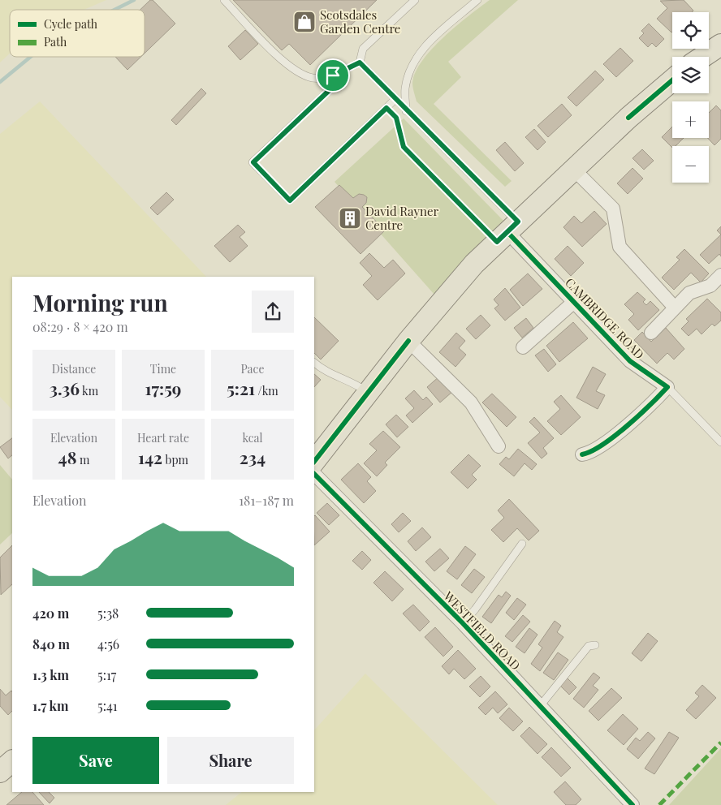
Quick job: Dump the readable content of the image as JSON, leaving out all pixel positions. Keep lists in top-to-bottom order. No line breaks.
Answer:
{"streets":{"street":["CAMBRIDGE ROAD","WESTFIELD ROAD"]},"places":{"shop":["Scotsdales Garden Centre"],"building":["David Rayner Centre"]},"legend":["Cycle path","Path"],"page":{"map_buttons":["+","−"],"heading":["Morning run","08:29 · 8 × 420 m"],"stats":[["Distance","3.36 km"],["Time","17:59"],["Pace","5:21 /km"],["Elevation","48 m"],["Heart rate","142 bpm"],["kcal","234"]],"chart":["Elevation","181–187 m"],"list":[{"name":"420 m","note":"5:38"},{"name":"840 m","note":"4:56"},{"name":"1.3 km","note":"5:17"},{"name":"1.7 km","note":"5:41"}],"buttons":["Save","Share"]}}
